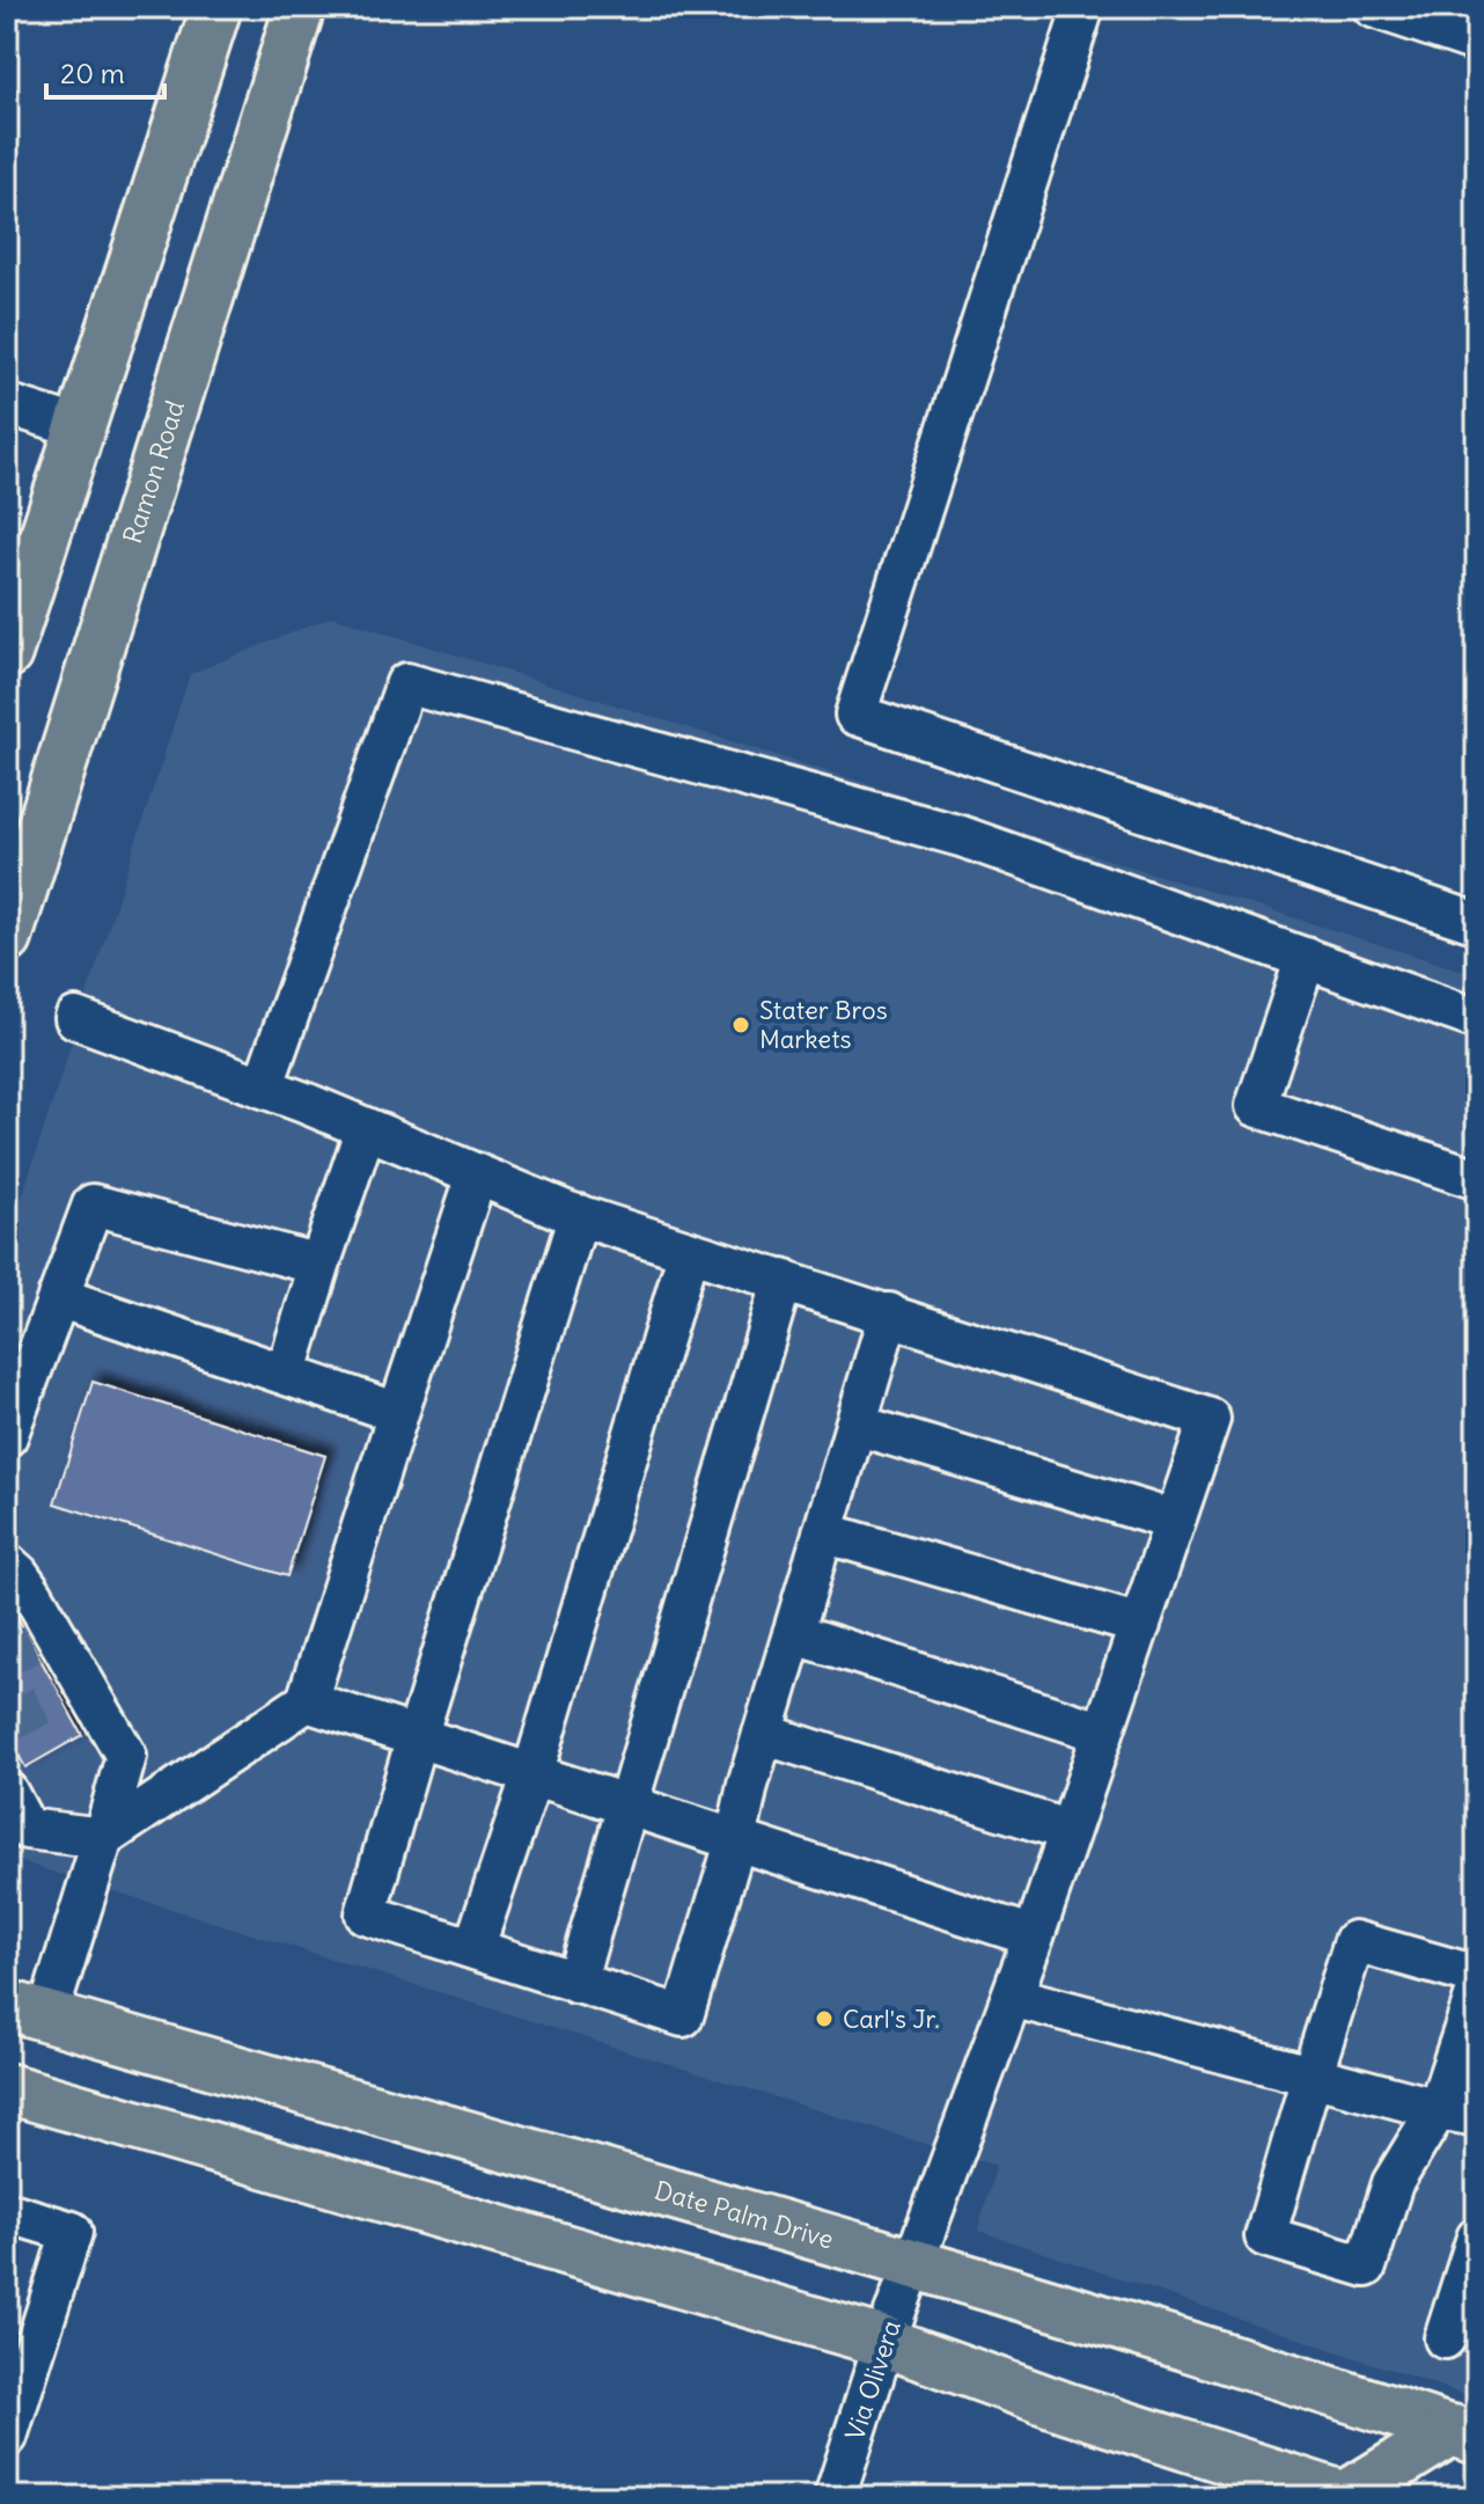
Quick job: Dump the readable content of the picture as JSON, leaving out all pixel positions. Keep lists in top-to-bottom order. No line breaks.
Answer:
{"streets":{"main road":["Ramon Road","Date Palm Drive"],"street":["Via Olivera"]},"crossings":[["Date Palm Drive","Via Olivera"]],"places":["Stater Bros Markets","Carl's Jr."],"scale_bar":"20 m"}
